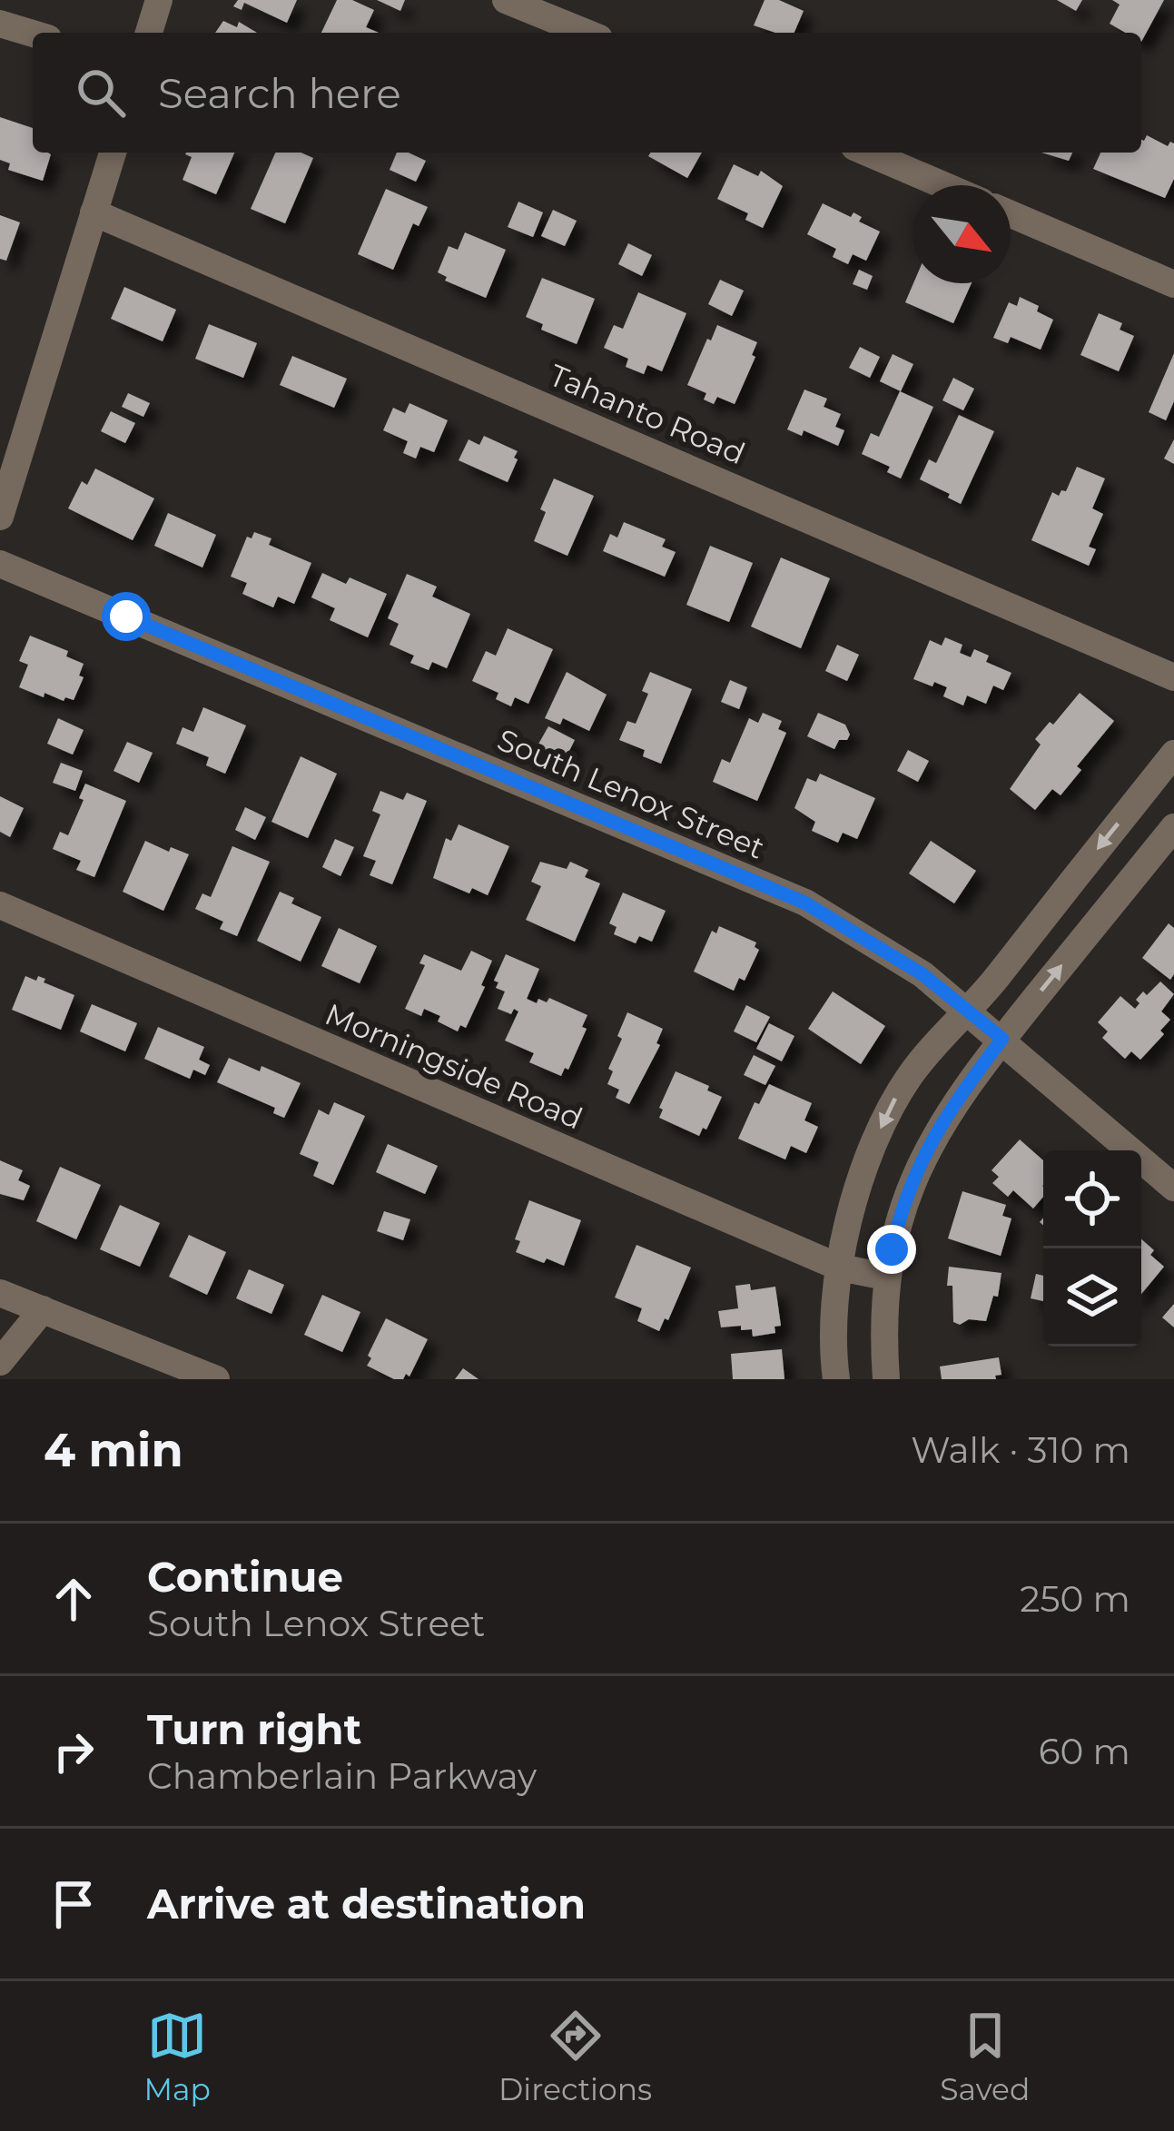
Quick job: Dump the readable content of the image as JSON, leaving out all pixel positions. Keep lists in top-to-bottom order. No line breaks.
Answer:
{"streets":{"street":["Tahanto Road","South Lenox Street","Morningside Road"]},"north":"bottom right","page":{"search":"Search here","heading":["4 min","Walk · 310 m"],"list":[["Continue","South Lenox Street","250 m"],["Turn right","Chamberlain Parkway","60 m"],"Arrive at destination"],"nav":["Map","Directions","Saved"]}}
